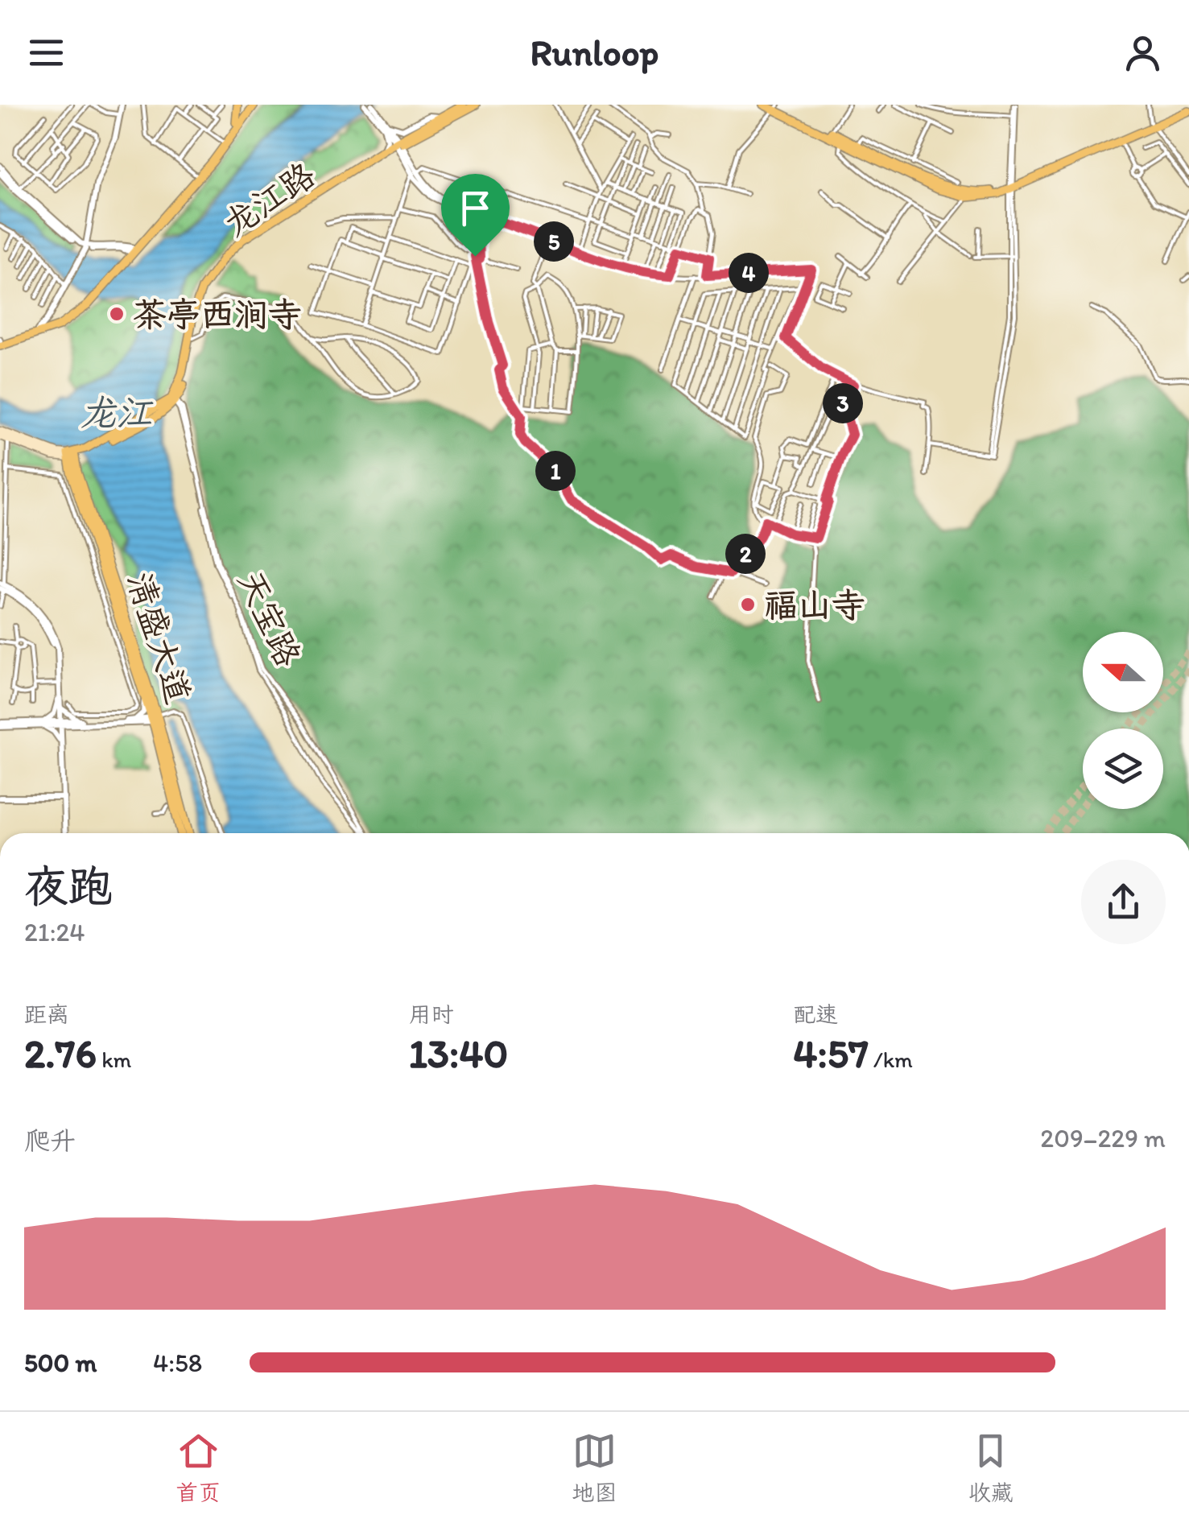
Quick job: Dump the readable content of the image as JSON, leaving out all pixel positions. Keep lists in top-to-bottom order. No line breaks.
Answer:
{"streets":{"main road":["龙江路","清盛大道"],"street":["天宝路"]},"crossings":[["龙江路","天宝路"],["龙江路","清盛大道"]],"water":["龙江"],"places":["茶亭西涧寺","福山寺"],"north":"left","page":{"header":"Runloop","pins":["5","4","3","1","2"],"heading":["夜跑","21:24"],"stats":[["距离","2.76 km"],["用时","13:40"],["配速","4:57 /km"]],"chart":["爬升","209–229 m"],"list":[{"name":"500 m","note":"4:58"}],"tabs":["首页","地图","收藏"]}}
